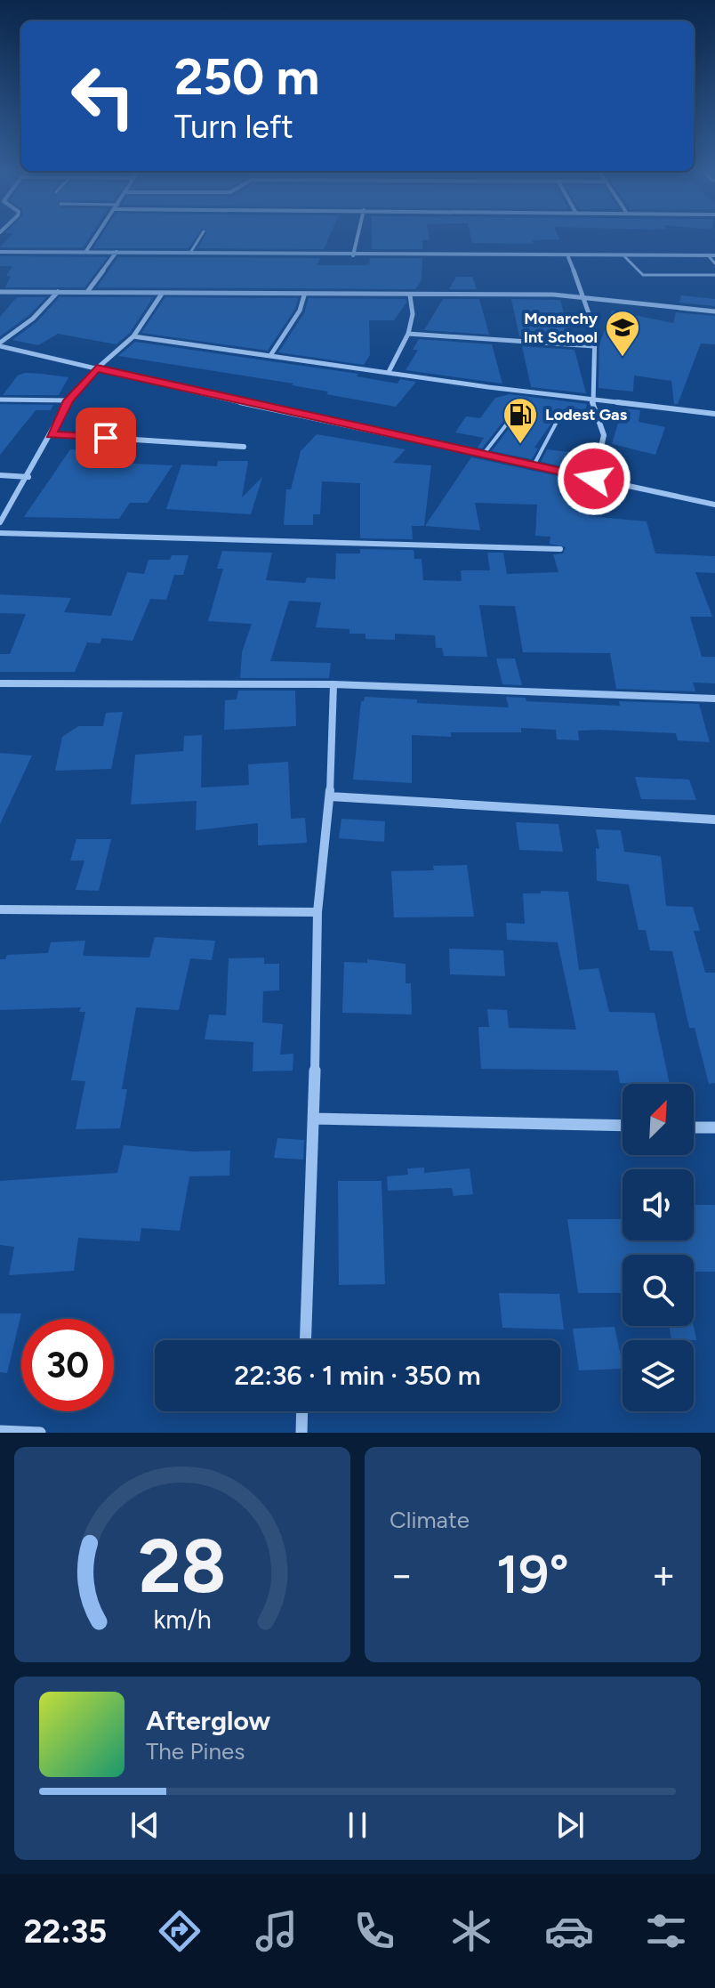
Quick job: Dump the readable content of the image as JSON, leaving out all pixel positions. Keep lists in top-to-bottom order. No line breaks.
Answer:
{"places":{"school or university":["Monarchy Int School"],"fuel station":["Lodest Gas"]},"north":"top right","page":{"turn":["250 m","Turn left"],"limit":"30","trip":"22:36 · 1 min · 350 m","tile":"Climate","heat":["−","19°","+"],"song":["Afterglow","The Pines"],"tabs":"22:35","gauge":["28","km/h"]}}
